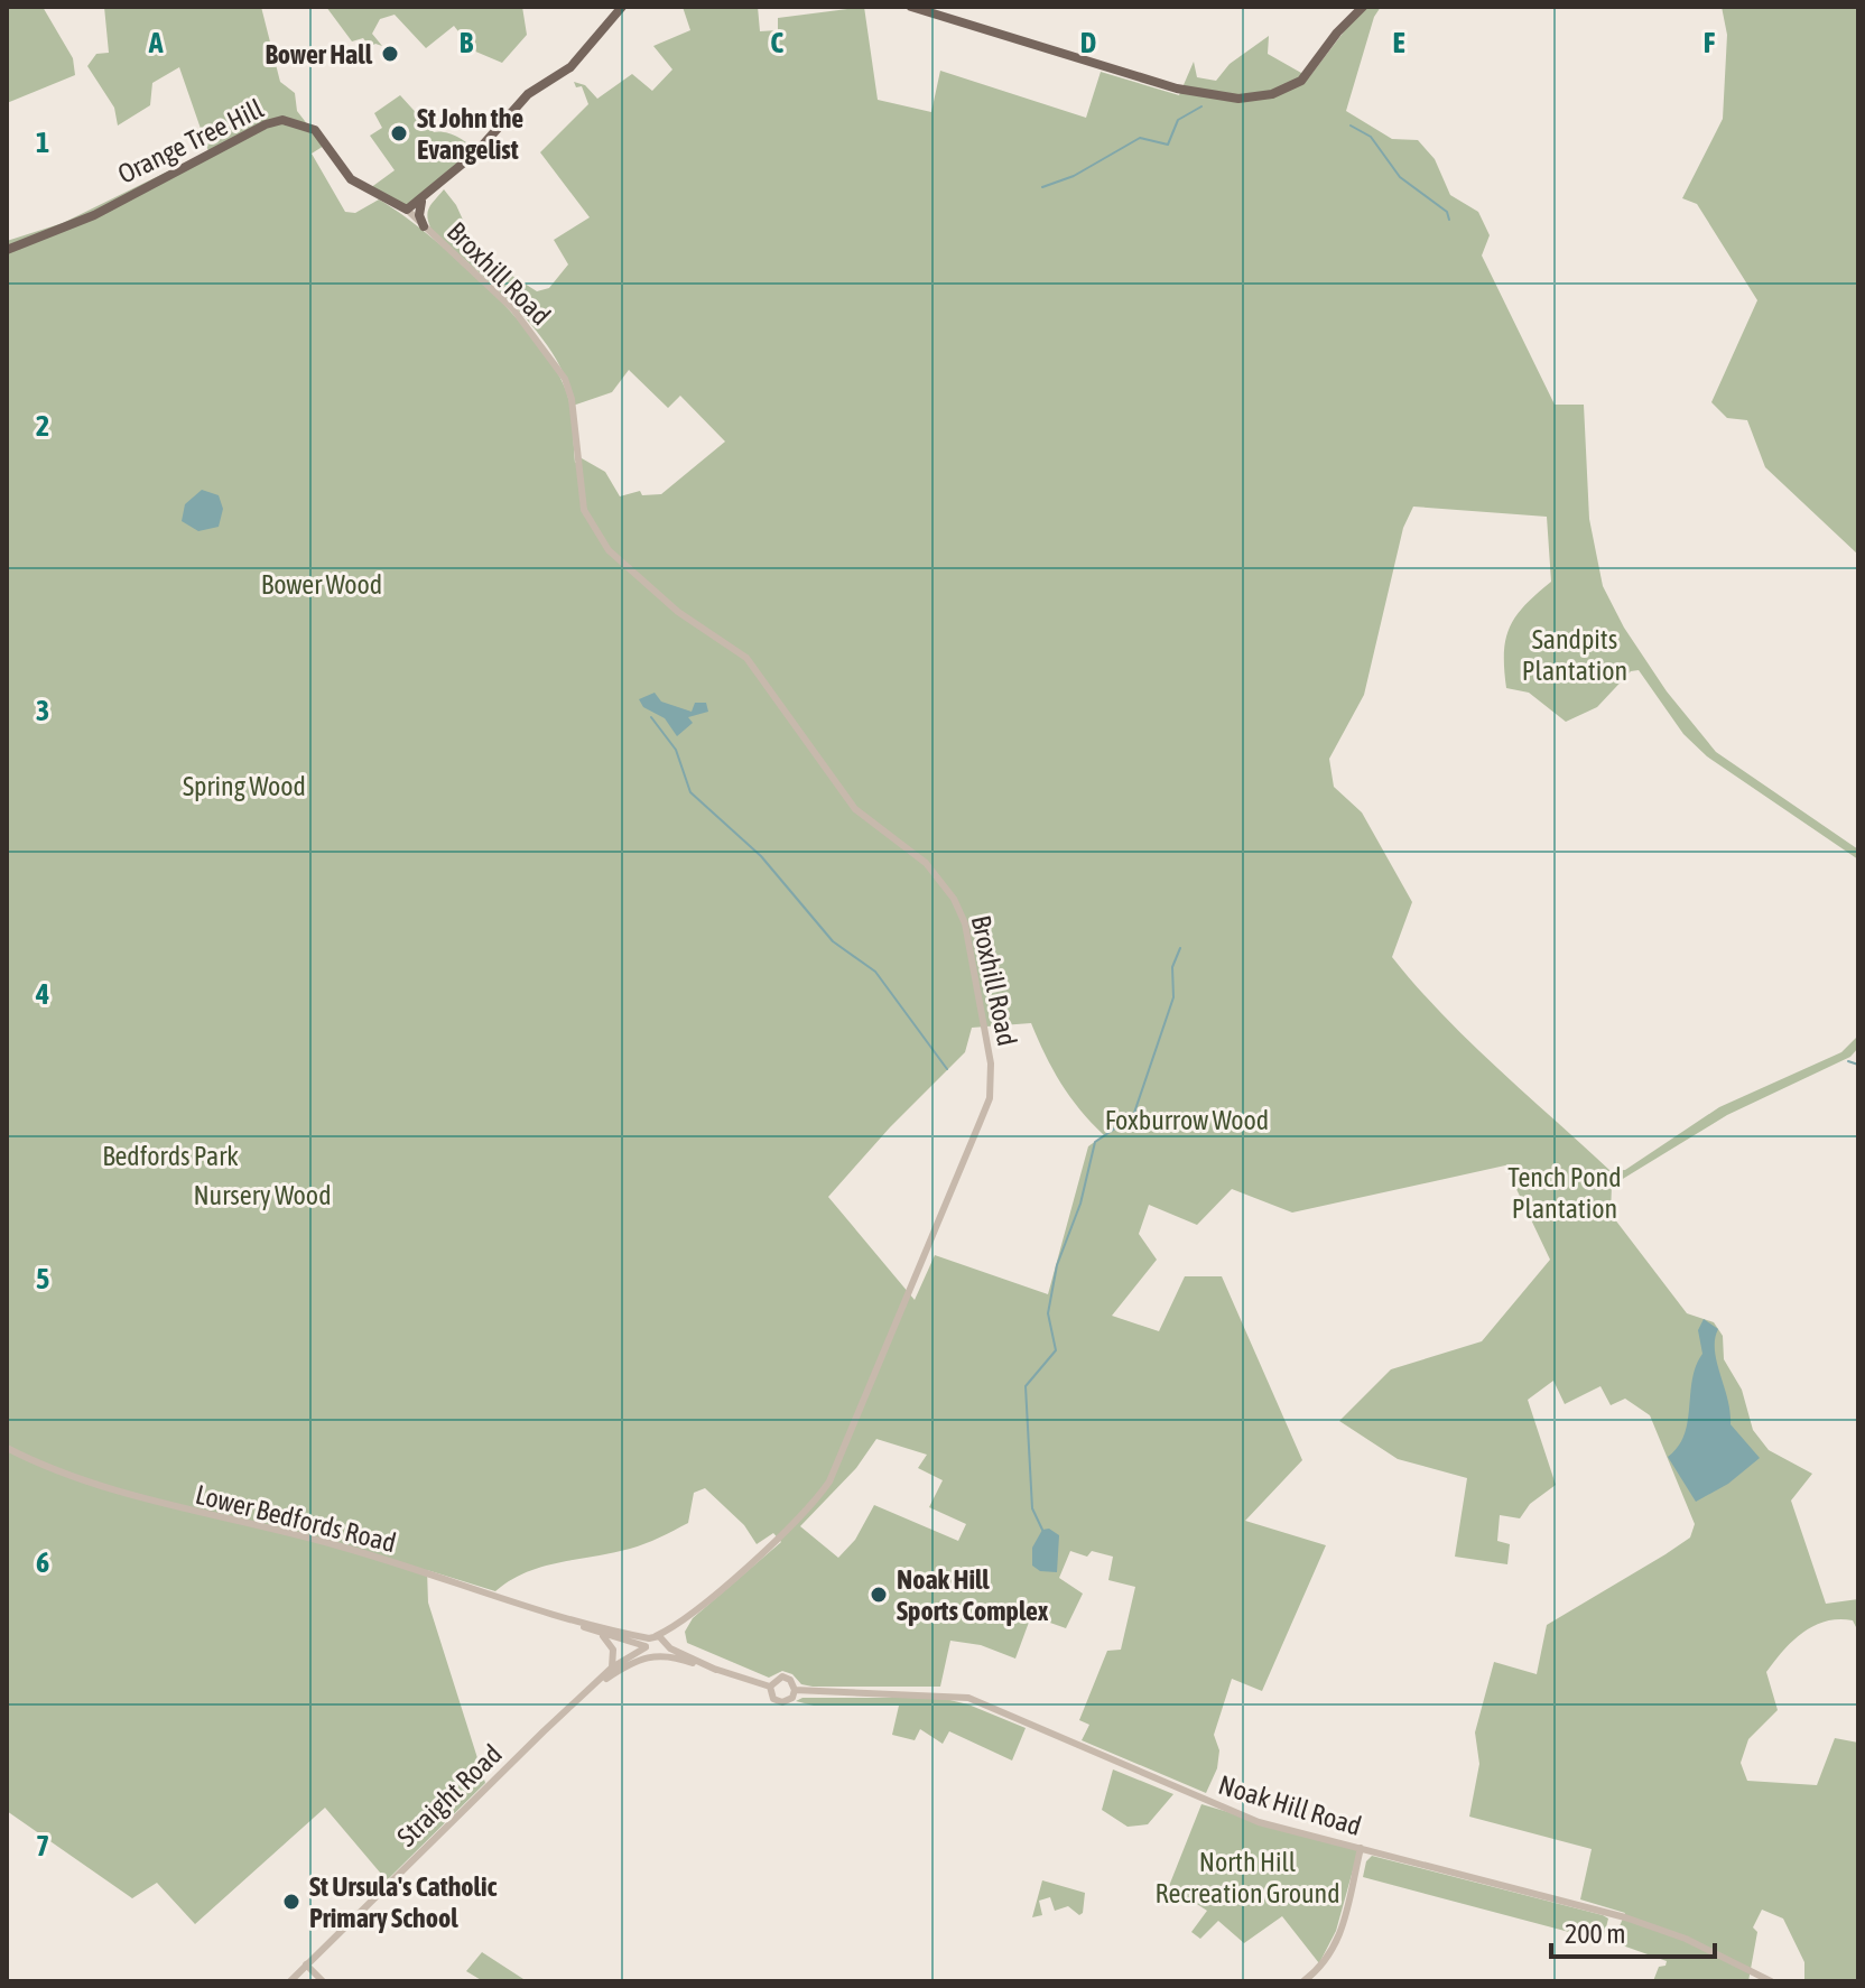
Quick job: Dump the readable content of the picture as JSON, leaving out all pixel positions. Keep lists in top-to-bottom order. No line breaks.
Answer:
{"streets":{"main road":["Orange Tree Hill"],"street":["Broxhill Road","Lower Bedfords Road","Straight Road","Noak Hill Road"]},"crossings":[["Orange Tree Hill","Broxhill Road"],["Broxhill Road","Lower Bedfords Road"],["Broxhill Road","Straight Road"],["Broxhill Road","Noak Hill Road"],["Lower Bedfords Road","Straight Road"],["Lower Bedfords Road","Noak Hill Road"],["Straight Road","Noak Hill Road"]],"parks":["Bower Wood","Sandpits Plantation","Spring Wood","Foxburrow Wood","Bedfords Park","Tench Pond Plantation","Nursery Wood","North Hill Recreation Ground"],"places":["Bower Hall","St John the Evangelist","Noak Hill Sports Complex","St Ursula's Catholic Primary School"],"scale_bar":"200 m","grid":{"columns":["A","B","C","D","E","F"],"rows":["1","2","3","4","5","6","7"]}}
